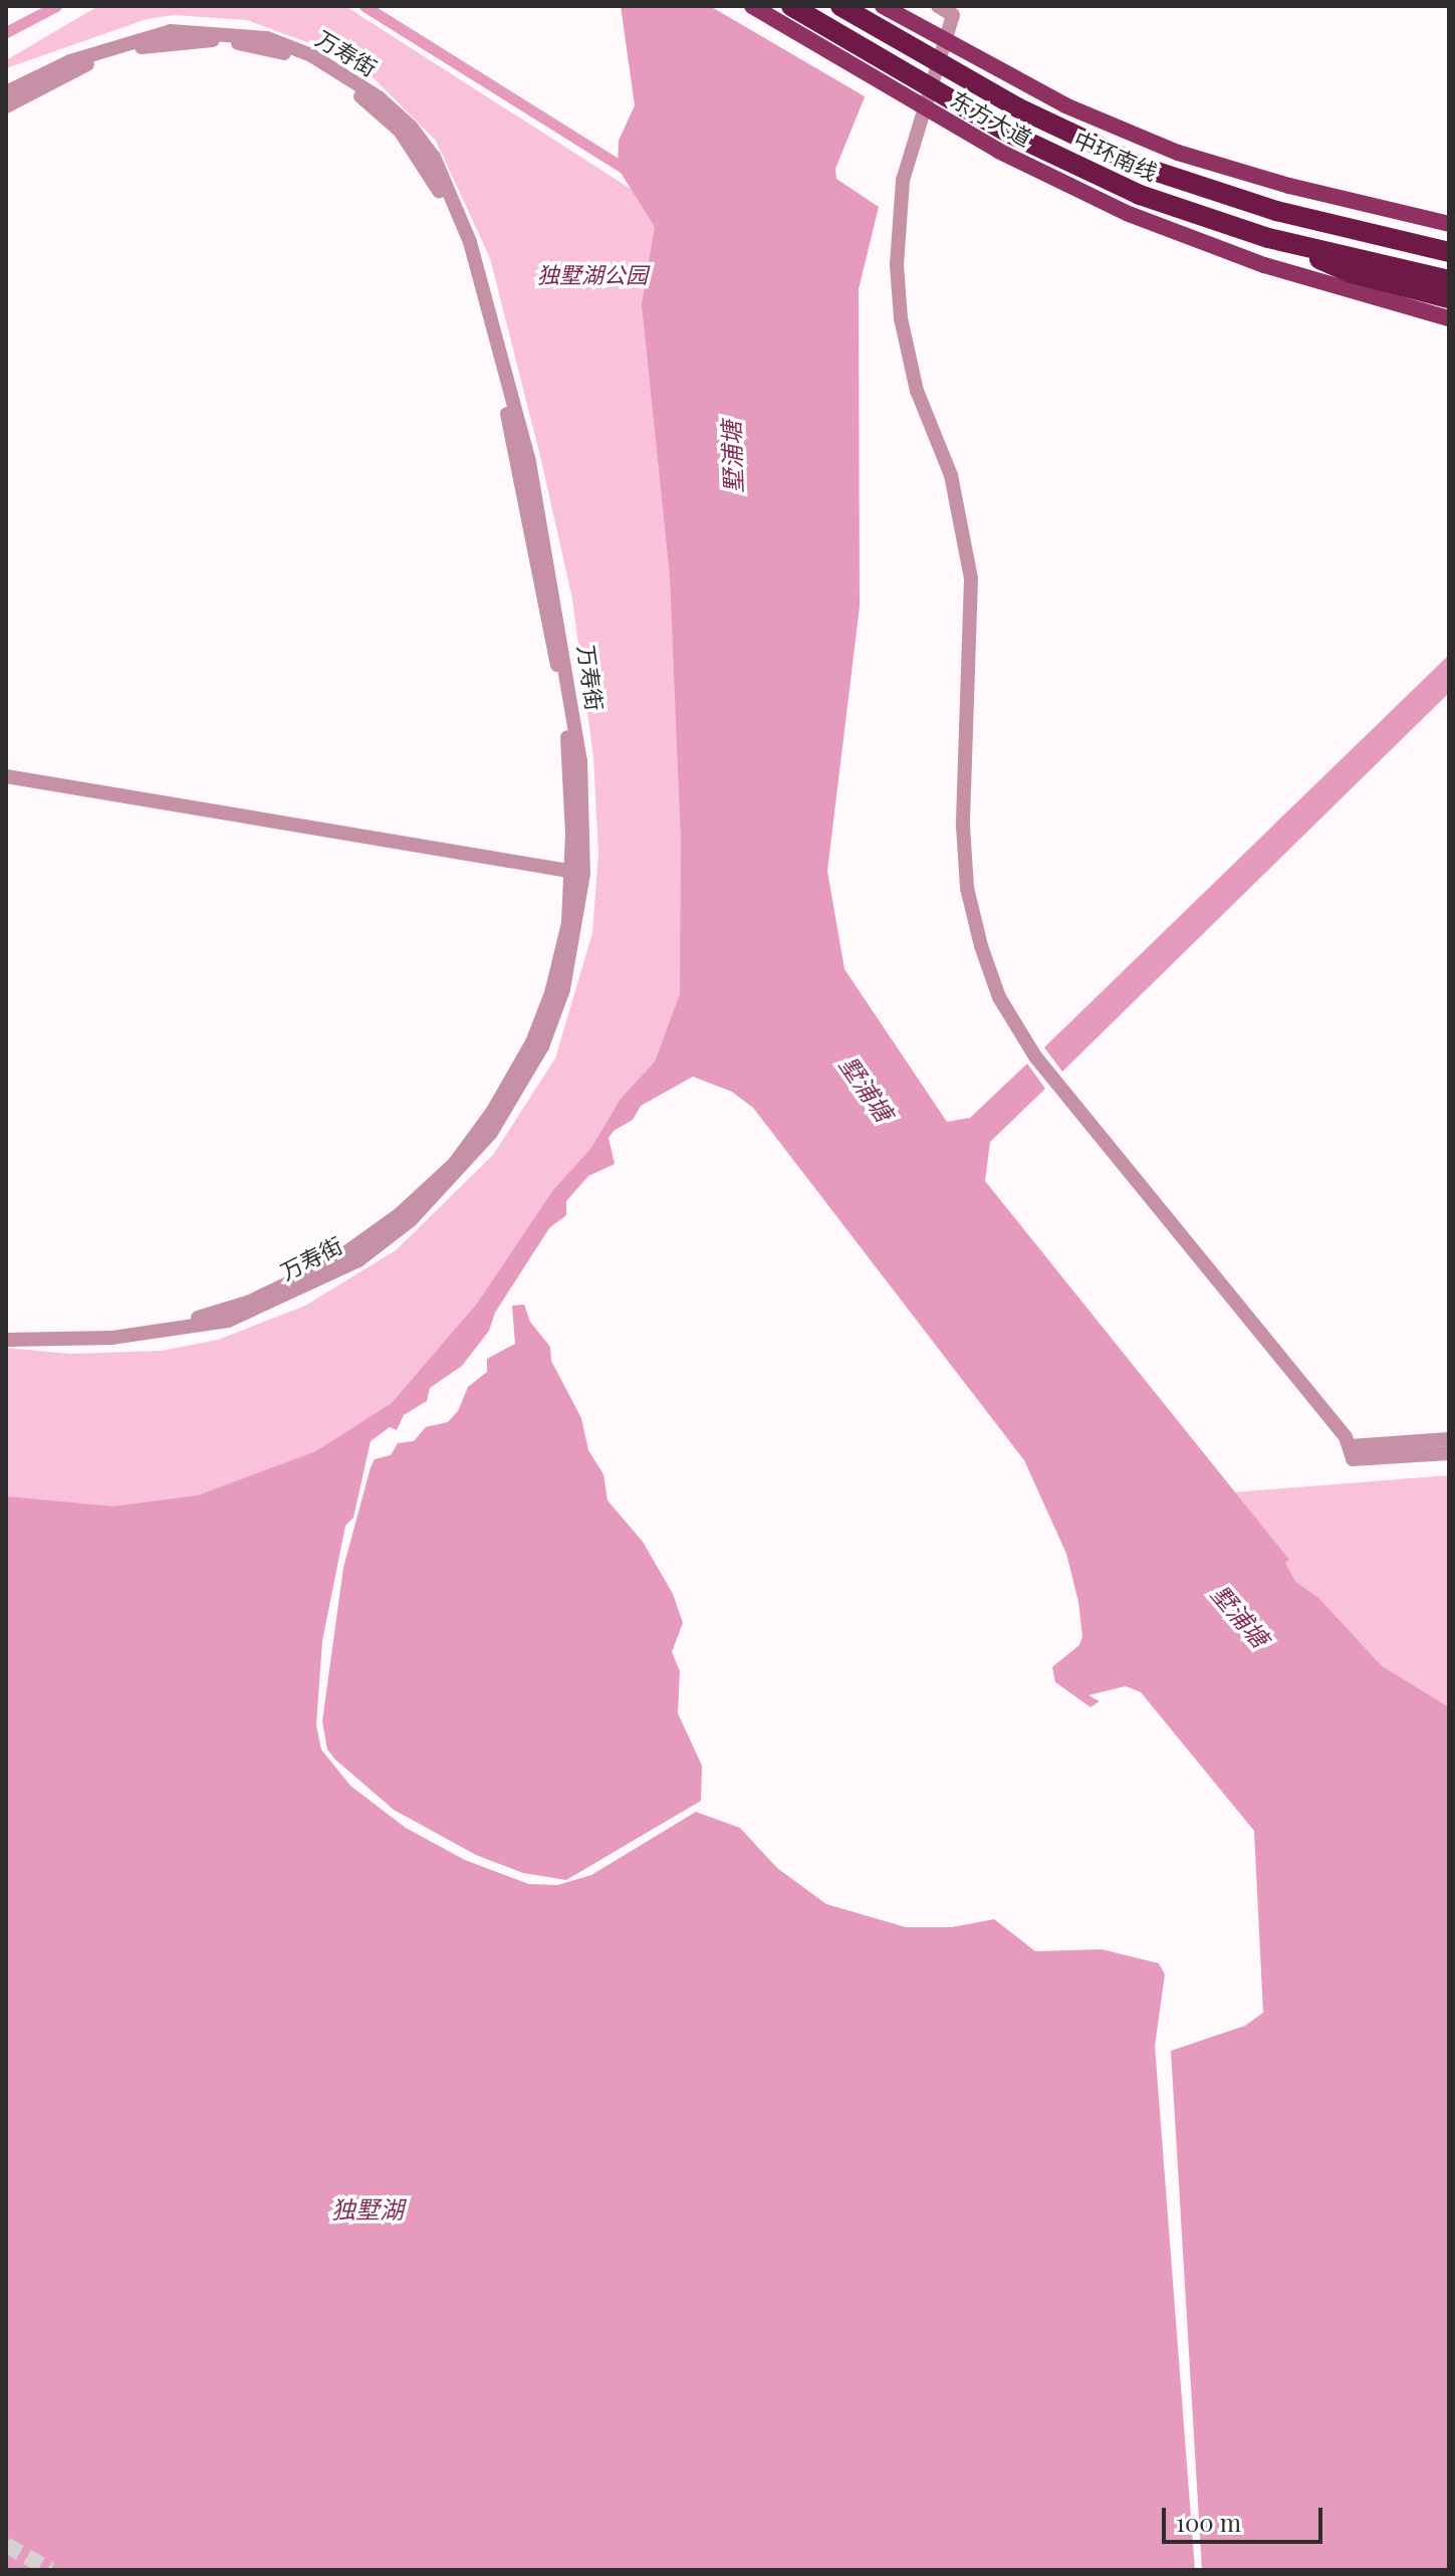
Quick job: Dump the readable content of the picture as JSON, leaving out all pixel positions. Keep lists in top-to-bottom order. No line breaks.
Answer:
{"streets":{"highway":["中环南线"],"main road":["东方大道"],"street":["万寿街"]},"water":["墅浦塘","独墅湖"],"parks":["独墅湖公园"],"scale_bar":"100 m"}
